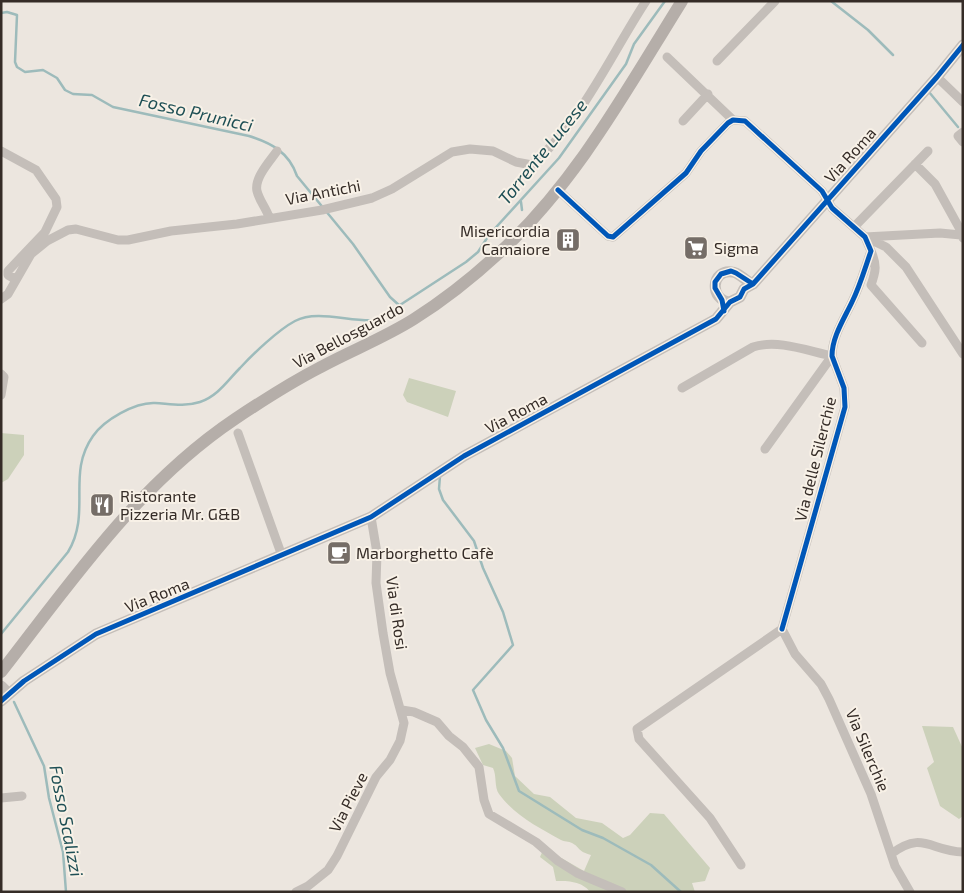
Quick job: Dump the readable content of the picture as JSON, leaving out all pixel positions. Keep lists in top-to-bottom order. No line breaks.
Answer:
{"streets":{"main road":["Via Bellosguardo"],"street":["Via Roma","Via Antichi","Via delle Silerchie","Via di Rosi","Via Silerchie","Via Pieve"]},"crossings":[["Via Roma","Via di Rosi"],["Via delle Silerchie","Via Silerchie"],["Via di Rosi","Via Pieve"]],"water":["Fosso Prunicci","Torrente Lucese","Fosso Scalizzi"],"places":{"building":["Misericordia Camaiore"],"supermarket":["Sigma"],"restaurant":["Ristorante Pizzeria Mr. G&B"],"cafe":["Marborghetto Cafè"]}}
